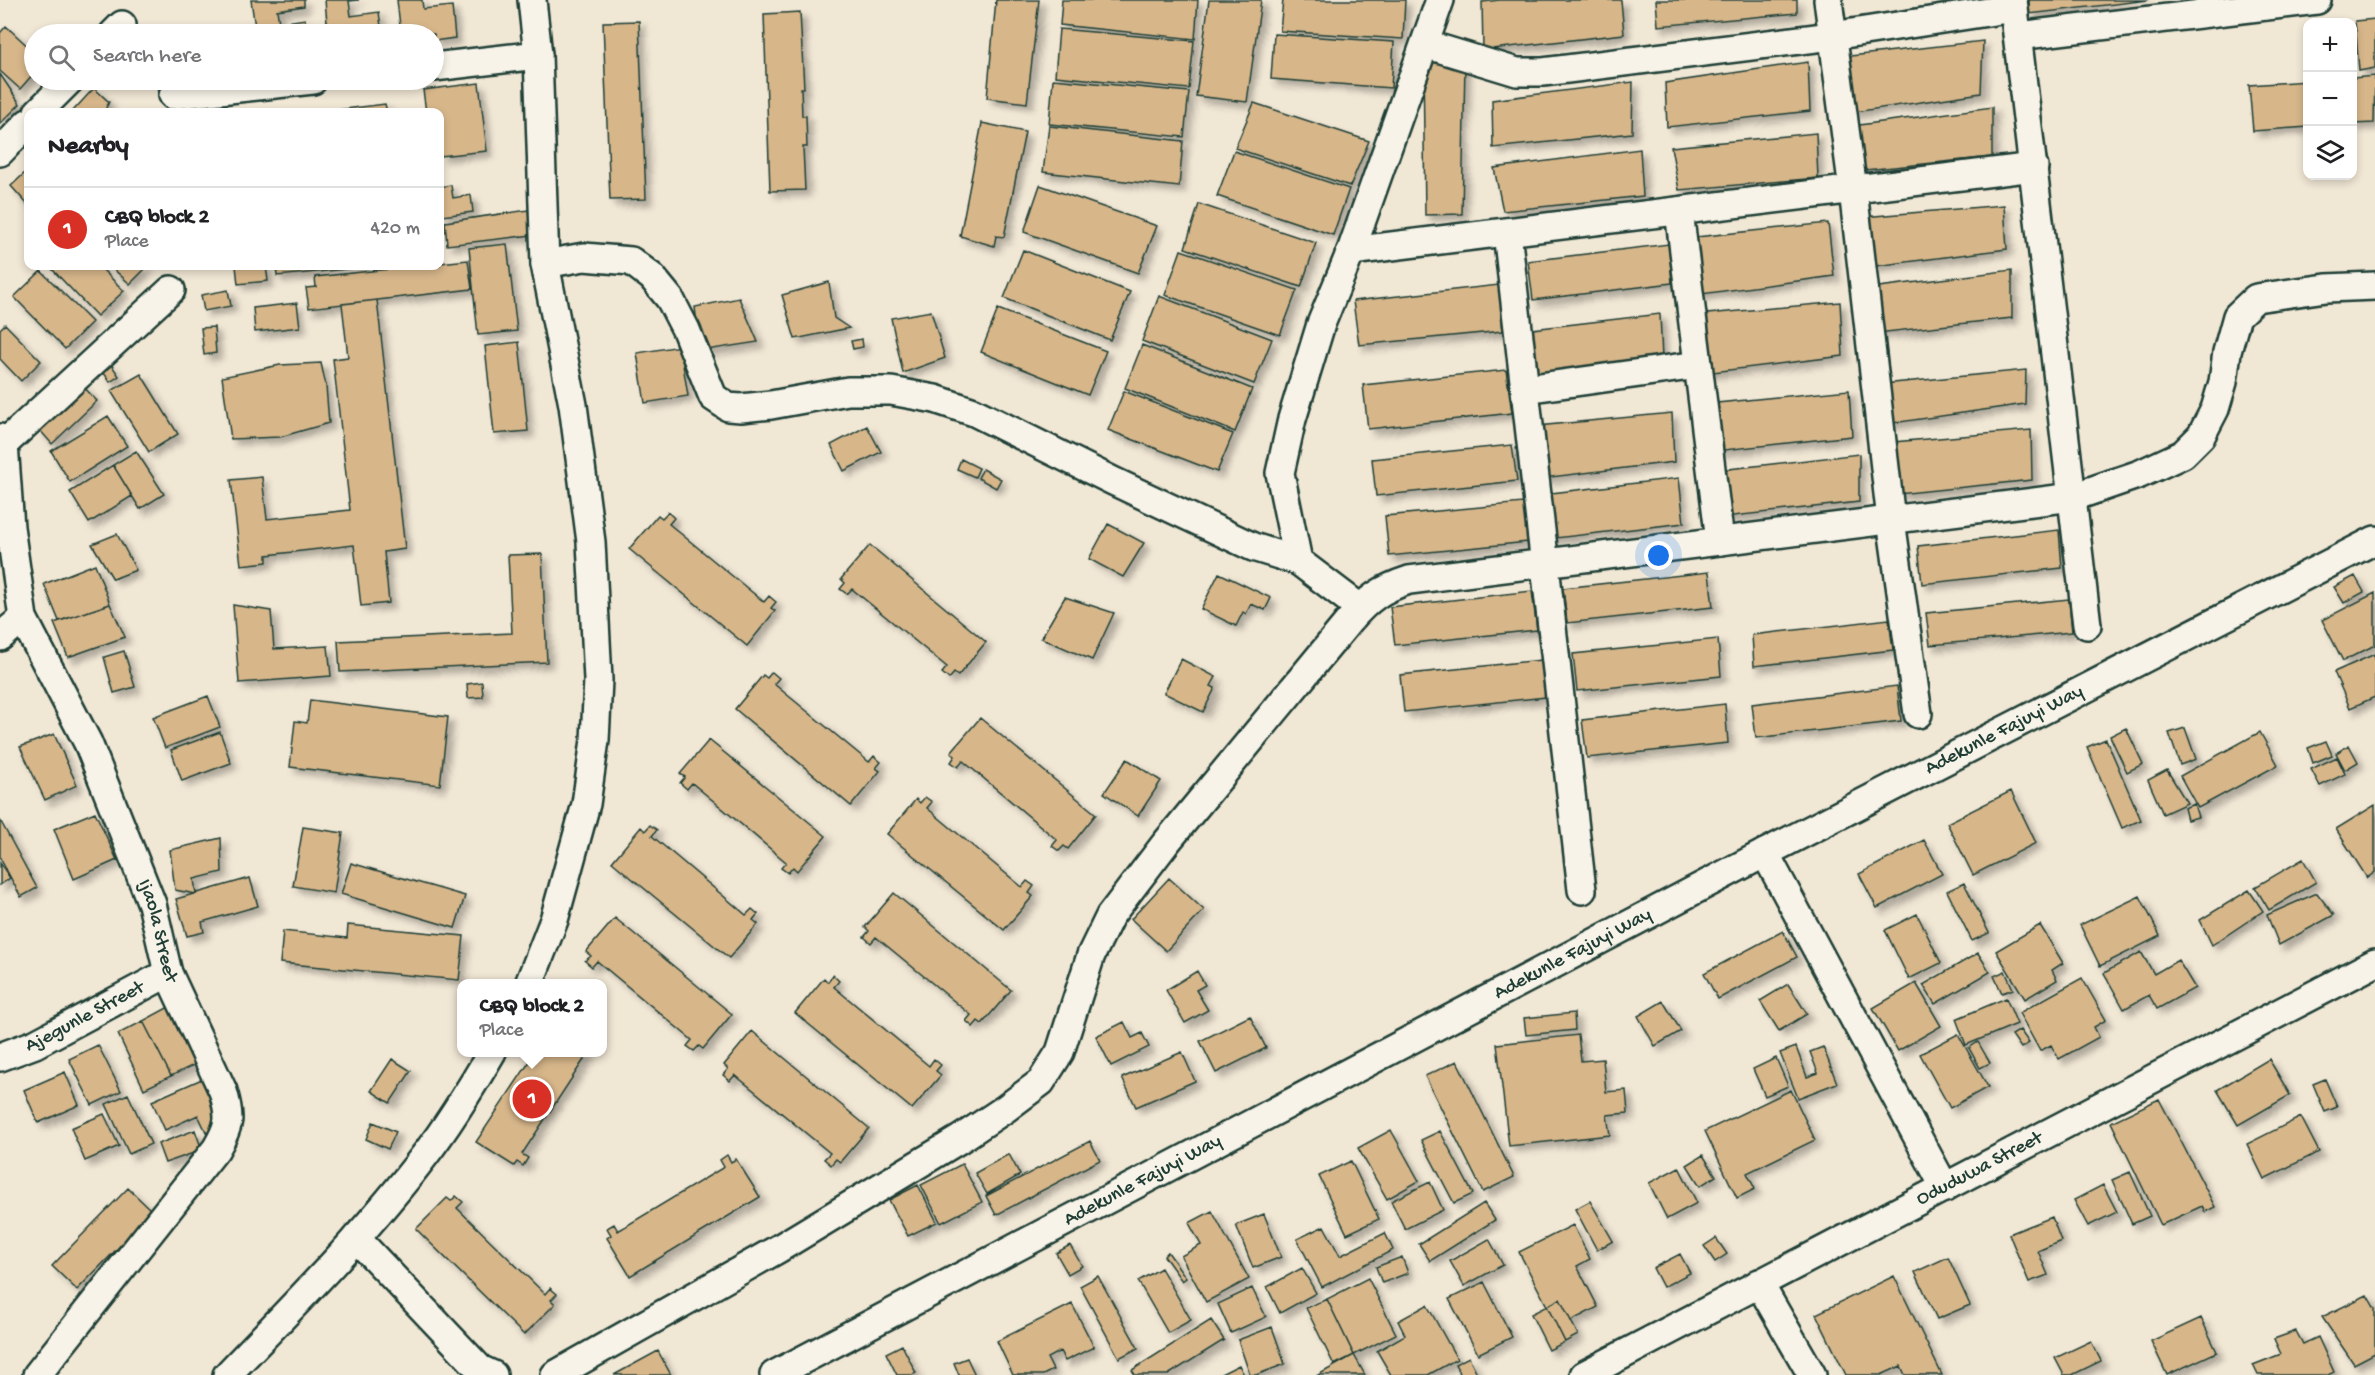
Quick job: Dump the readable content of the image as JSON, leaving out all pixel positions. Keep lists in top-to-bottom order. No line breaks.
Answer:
{"streets":{"street":["Adekunle Fajuyi Way","Ijaola Street","Ajegunle Street","Oduduwa Street"]},"crossings":[["Ijaola Street","Ajegunle Street"]],"page":{"map_buttons":["+","−"],"search":"Search here","heading":"Nearby","list":[{"mark":"1","name":"CBQ block 2","note":"Place","value":"420 m"}],"popup":["CBQ block 2","Place"],"pins":"1"}}
